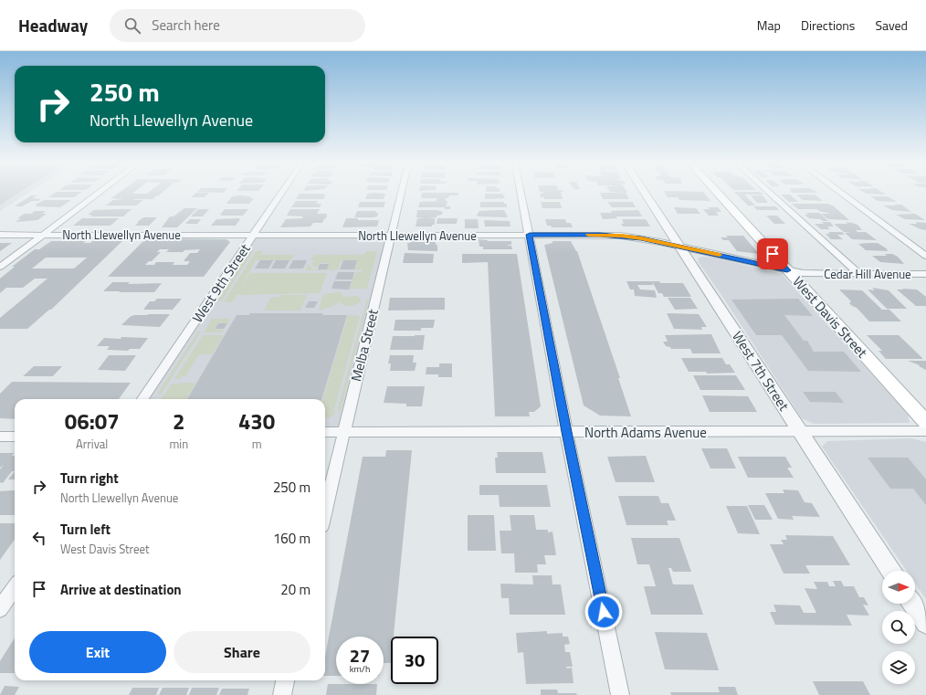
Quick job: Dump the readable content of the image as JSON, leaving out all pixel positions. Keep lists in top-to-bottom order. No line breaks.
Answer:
{"streets":{"main road":["West Davis Street"],"street":["North Llewellyn Avenue","Cedar Hill Avenue","West 9th Street","Melba Street","West 7th Street","North Adams Avenue"]},"crossings":[["North Llewellyn Avenue","Cedar Hill Avenue"],["North Llewellyn Avenue","West 9th Street"],["North Llewellyn Avenue","West Davis Street"],["North Llewellyn Avenue","Melba Street"],["North Llewellyn Avenue","West 7th Street"],["Cedar Hill Avenue","West Davis Street"],["Melba Street","North Adams Avenue"],["West 7th Street","North Adams Avenue"]],"north":"right","page":{"header":"Headway","search":"Search here","nav":["Map","Directions","Saved"],"turn":["250 m","North Llewellyn Avenue"],"eta":["06:07","Arrival","2","min","430","m"],"list":[{"name":"Turn right","note":"North Llewellyn Avenue","value":"250 m"},{"name":"Turn left","note":"West Davis Street","value":"160 m"},{"name":"Arrive at destination","value":"20 m"}],"buttons":["Exit","Share"],"speed":"27 km/h","limit":"30"}}
